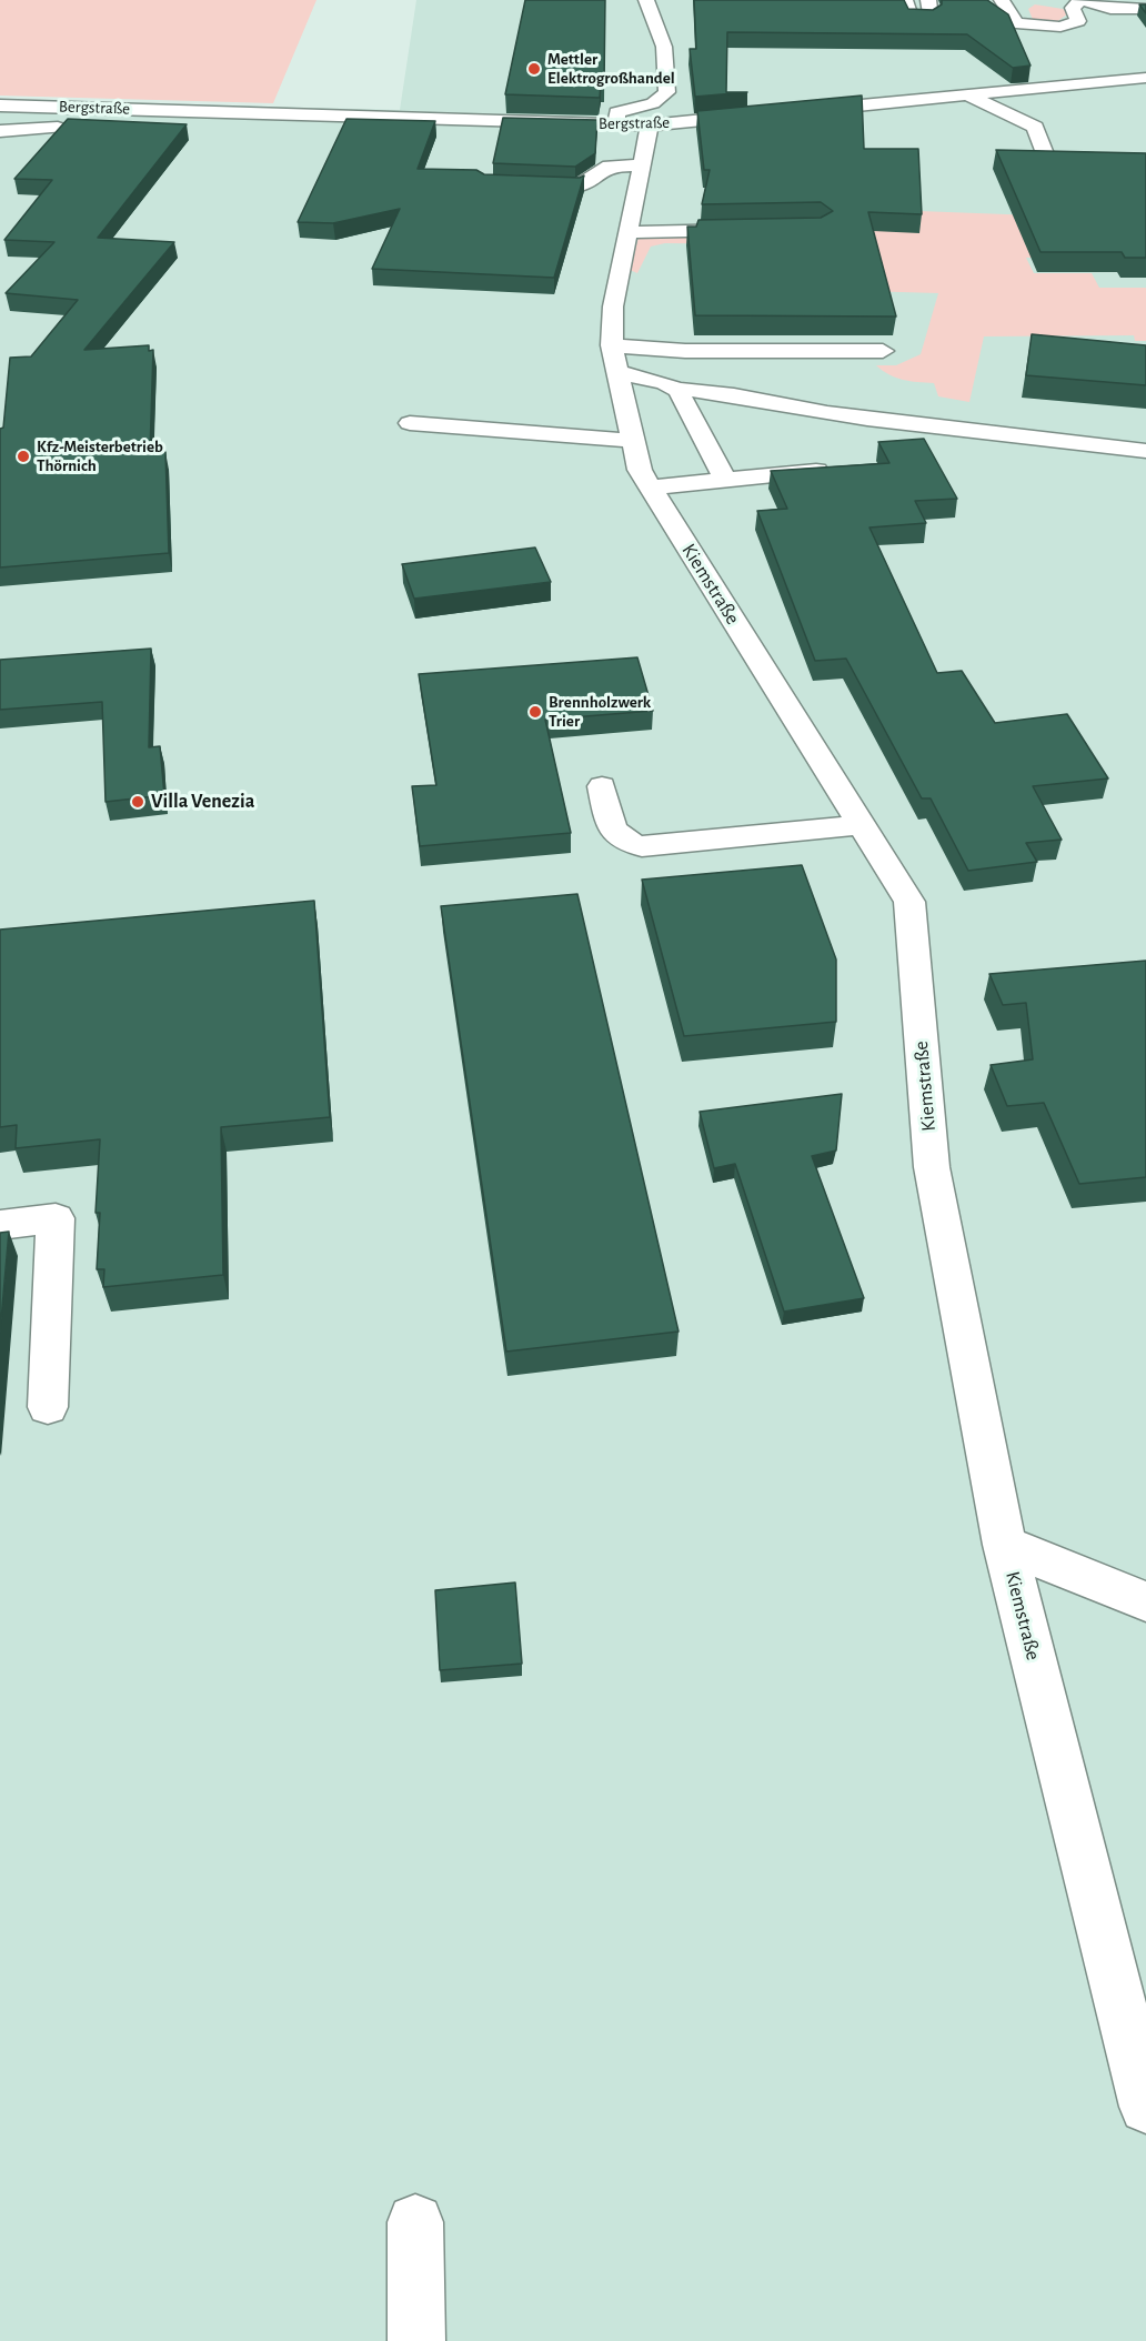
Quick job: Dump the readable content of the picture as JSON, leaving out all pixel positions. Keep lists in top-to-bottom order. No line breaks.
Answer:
{"streets":{"street":["Bergstraße","Kiemstraße"]},"crossings":[["Bergstraße","Kiemstraße"]],"places":["Mettler Elektrogroßhandel","Kfz-Meisterbetrieb Thörnich","Brennholzwerk Trier","Villa Venezia"]}
